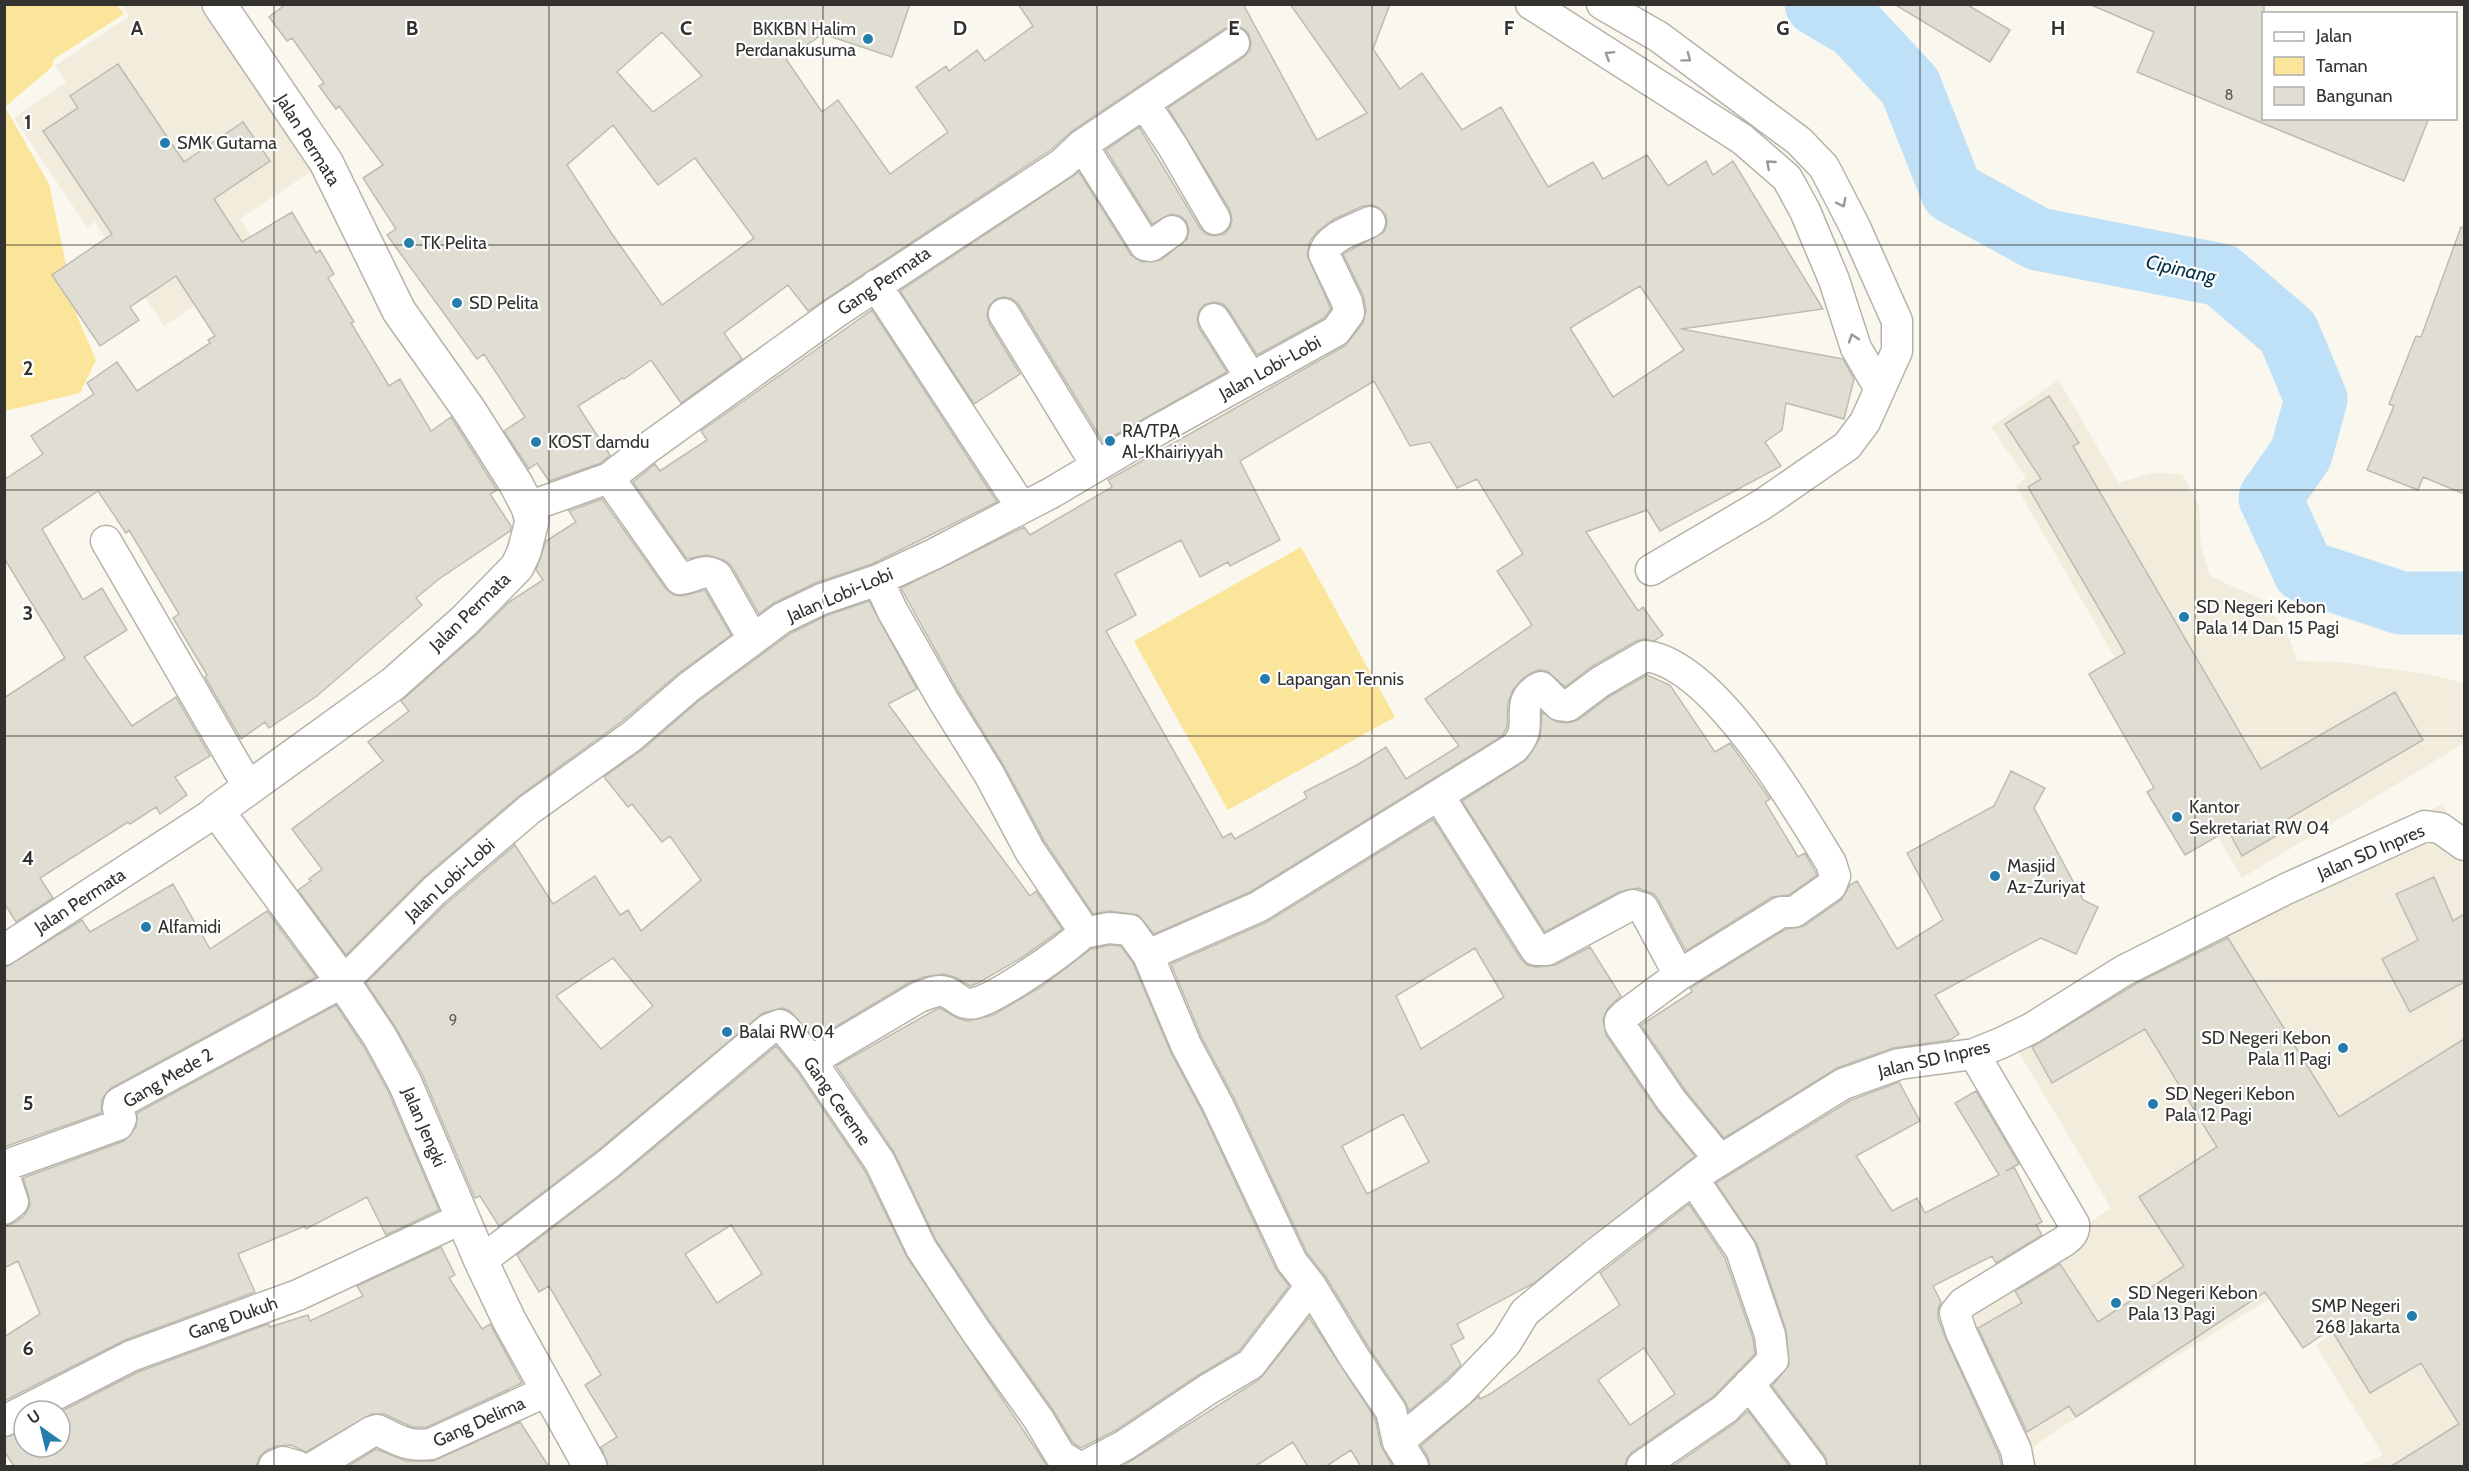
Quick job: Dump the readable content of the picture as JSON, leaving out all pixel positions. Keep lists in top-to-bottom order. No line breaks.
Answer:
{"streets":{"street":["Jalan Permata","Gang Permata","Jalan Lobi-Lobi","Jalan SD Inpres","Gang Mede 2","Gang Cereme","Jalan Jengki","Gang Dukuh","Gang Delima"]},"crossings":[["Jalan Permata","Gang Permata"],["Jalan Permata","Jalan Jengki"],["Jalan Lobi-Lobi","Gang Mede 2"],["Jalan Lobi-Lobi","Jalan Jengki"],["Gang Mede 2","Jalan Jengki"],["Gang Cereme","Jalan Jengki"],["Jalan Jengki","Gang Dukuh"],["Jalan Jengki","Gang Delima"]],"water":["Cipinang"],"places":["BKKBN Halim Perdanakusuma","SMK Gutama","TK Pelita","SD Pelita","RA/TPA Al-Khairiyyah","KOST damdu","SD Negeri Kebon Pala 14 Dan 15 Pagi","Lapangan Tennis","Kantor Sekretariat RW 04","Masjid Az-Zuriyat","Alfamidi","Balai RW 04","SD Negeri Kebon Pala 11 Pagi","SD Negeri Kebon Pala 12 Pagi","SD Negeri Kebon Pala 13 Pagi","SMP Negeri 268 Jakarta"],"house_numbers":["8","9"],"legend":["Jalan","Taman","Bangunan"],"north":"top left","grid":{"columns":["A","B","C","D","E","F","G","H"],"rows":["1","2","3","4","5","6"]}}
